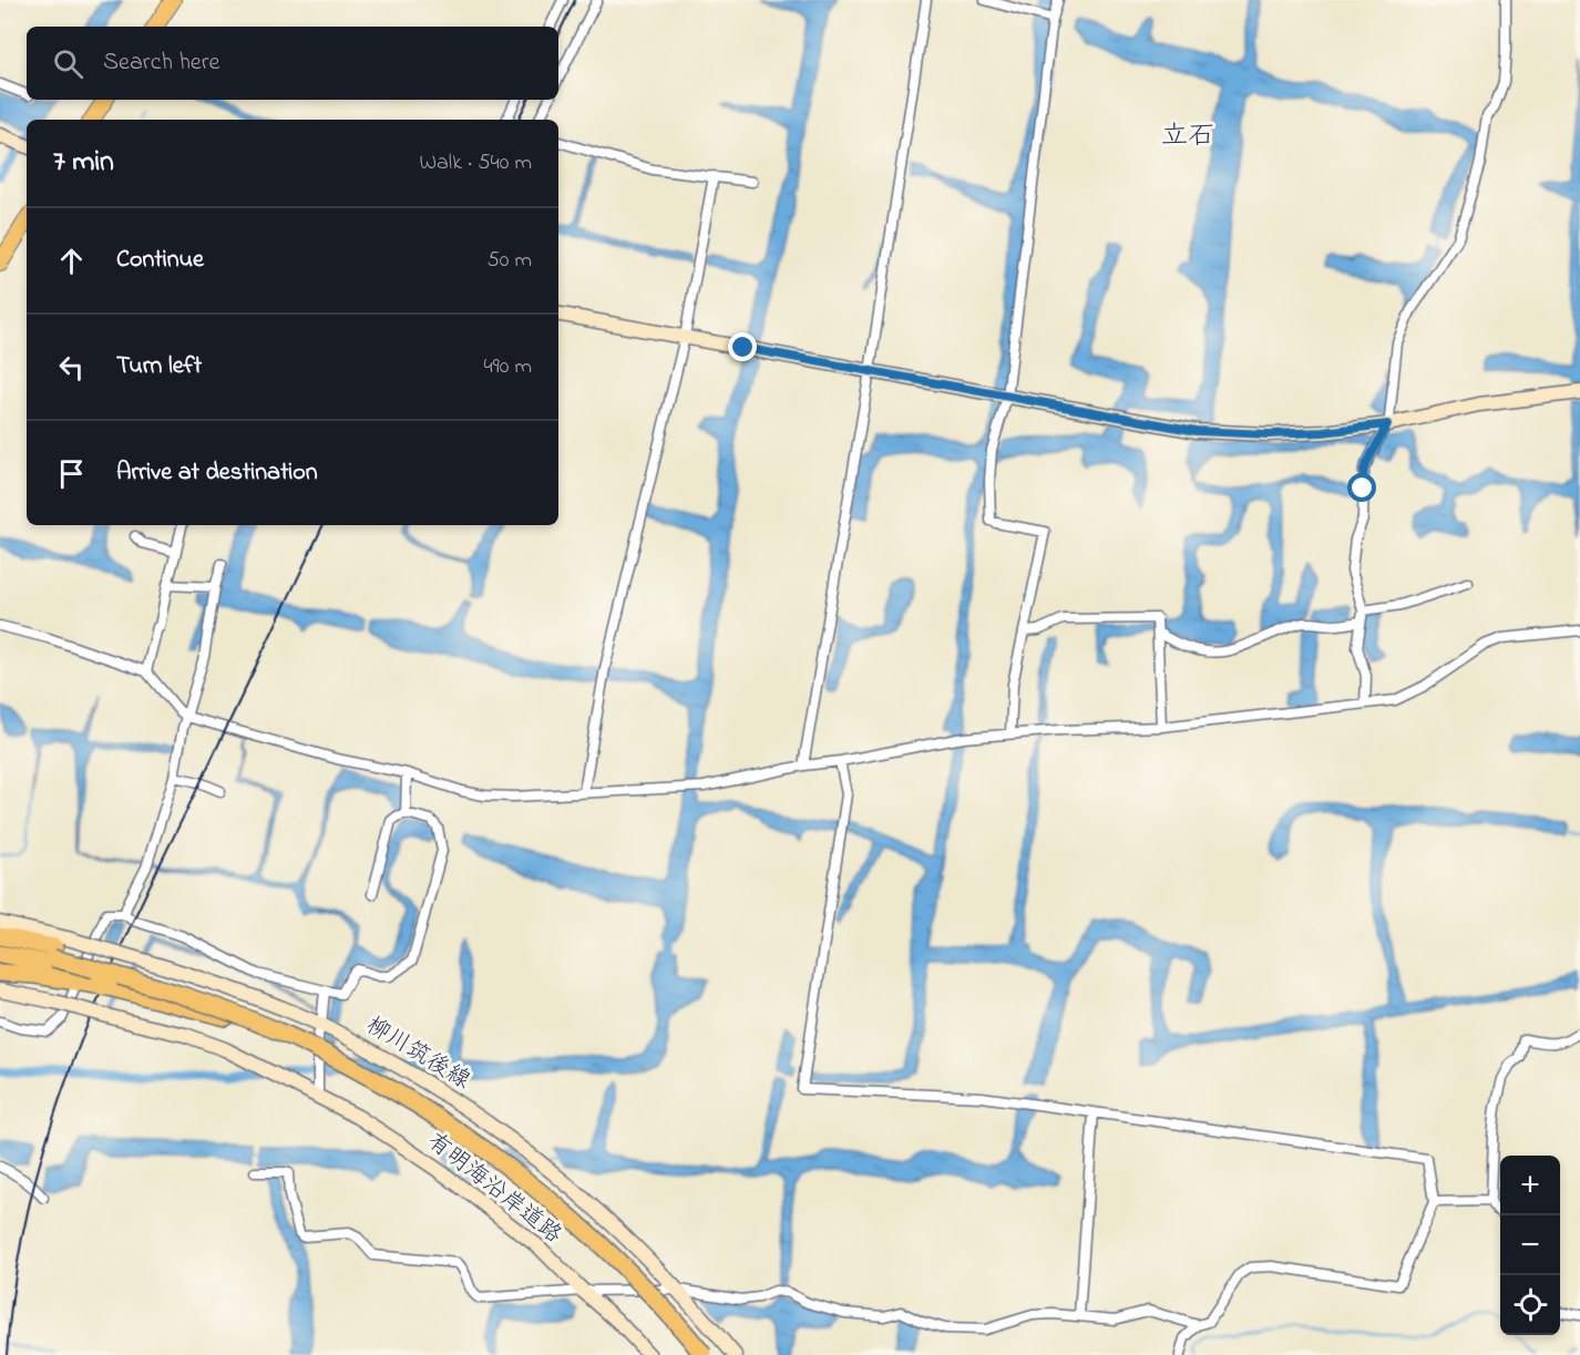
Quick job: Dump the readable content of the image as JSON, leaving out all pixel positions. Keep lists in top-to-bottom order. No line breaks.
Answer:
{"streets":{"main road":["柳川筑後線","有明海沿岸道路"]},"districts":["立石"],"page":{"search":"Search here","heading":["7 min","Walk · 540 m"],"list":[["Continue","50 m"],["Turn left","490 m"],"Arrive at destination"],"map_buttons":["+","−"]}}
